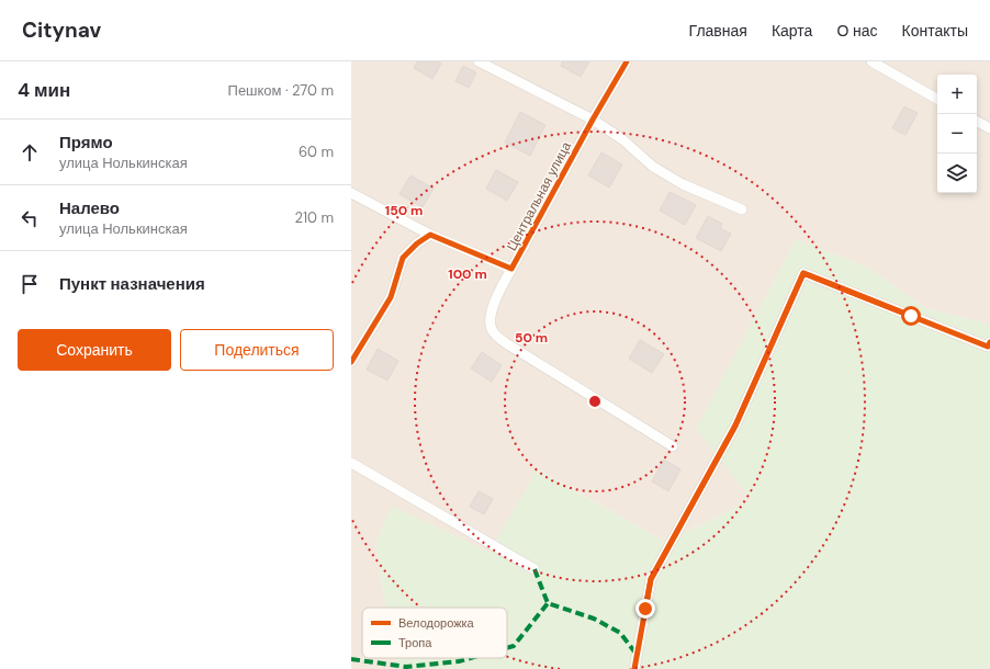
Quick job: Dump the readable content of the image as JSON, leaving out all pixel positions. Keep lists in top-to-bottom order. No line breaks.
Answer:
{"streets":{"street":["Центральная улица"]},"legend":["Велодорожка","Тропа"],"page":{"header":"Citynav","nav":["Главная","Карта","О нас","Контакты"],"heading":["4 мин","Пешком · 270 m"],"map_buttons":["+","−"],"list":[["Прямо","улица Нолькинская","60 m"],["Налево","улица Нолькинская","210 m"],"Пункт назначения"],"buttons":["Сохранить","Поделиться"]},"rings":["150 m","100 m","50 m"]}
